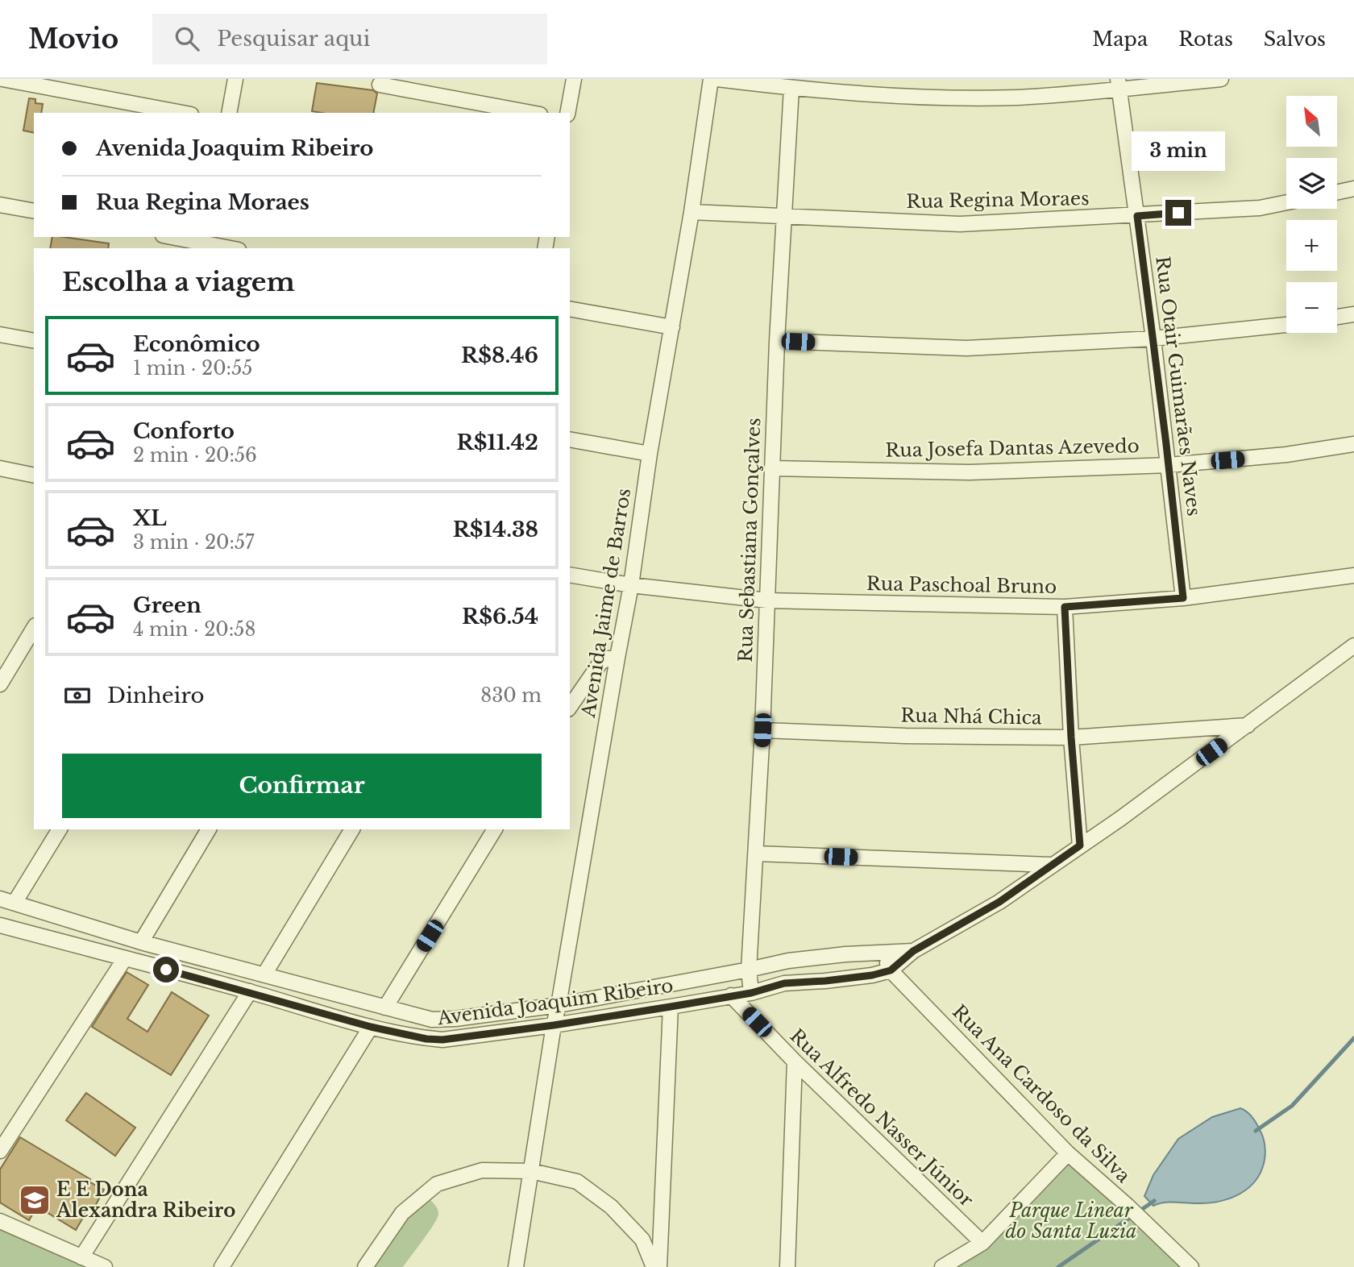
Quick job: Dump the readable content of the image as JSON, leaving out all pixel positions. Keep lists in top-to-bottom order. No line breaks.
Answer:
{"streets":{"street":["Rua Regina Moraes","Rua Otair Guimarães Naves","Rua Josefa Dantas Azevedo","Rua Sebastiana Gonçalves","Rua Paschoal Bruno","Avenida Jaime de Barros","Rua Nhá Chica","Avenida Joaquim Ribeiro","Rua Ana Cardoso da Silva","Rua Alfredo Nasser Júnior"]},"crossings":[["Rua Regina Moraes","Rua Otair Guimarães Naves"],["Rua Regina Moraes","Rua Sebastiana Gonçalves"],["Rua Regina Moraes","Avenida Jaime de Barros"],["Rua Otair Guimarães Naves","Rua Josefa Dantas Azevedo"],["Rua Otair Guimarães Naves","Rua Paschoal Bruno"],["Rua Josefa Dantas Azevedo","Rua Sebastiana Gonçalves"],["Rua Sebastiana Gonçalves","Rua Paschoal Bruno"],["Rua Sebastiana Gonçalves","Rua Nhá Chica"],["Rua Sebastiana Gonçalves","Avenida Joaquim Ribeiro"],["Rua Paschoal Bruno","Avenida Jaime de Barros"],["Avenida Jaime de Barros","Avenida Joaquim Ribeiro"],["Avenida Joaquim Ribeiro","Rua Ana Cardoso da Silva"],["Avenida Joaquim Ribeiro","Rua Alfredo Nasser Júnior"]],"parks":["Parque Linear do Santa Luzia"],"places":{"school or university":["E E Dona Alexandra Ribeiro"]},"north":"top left","page":{"header":"Movio","search":"Pesquisar aqui","nav":["Mapa","Rotas","Salvos"],"map_buttons":["+","−"],"banner":["Avenida Joaquim Ribeiro","Rua Regina Moraes"],"bubble":"3 min","heading":"Escolha a viagem","list":[{"name":"Econômico","note":"1 min · 20:55","value":"R$8.46"},{"name":"Conforto","note":"2 min · 20:56","value":"R$11.42"},{"name":"XL","note":"3 min · 20:57","value":"R$14.38"},{"name":"Green","note":"4 min · 20:58","value":"R$6.54"}],"pay":["Dinheiro","830 m"],"buttons":"Confirmar"}}
